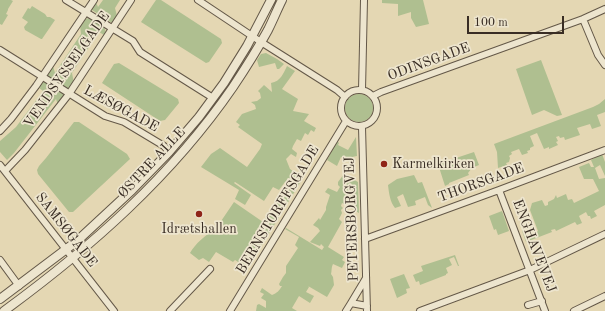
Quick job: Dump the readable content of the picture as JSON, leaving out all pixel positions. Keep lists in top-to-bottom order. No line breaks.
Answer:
{"streets":{"street":["ODINSGADE","VENDSYSSELGADE","LÆSØGADE","ØSTRE ALLE","THORSGADE","BERNSTORFFSGADE","PETERSBORGVEJ","SAMSØGADE","ENGHAVEVEJ"]},"crossings":[["ODINSGADE","BERNSTORFFSGADE"],["ODINSGADE","PETERSBORGVEJ"],["VENDSYSSELGADE","LÆSØGADE"],["VENDSYSSELGADE","SAMSØGADE"],["LÆSØGADE","ØSTRE ALLE"],["ØSTRE ALLE","SAMSØGADE"],["THORSGADE","PETERSBORGVEJ"],["THORSGADE","ENGHAVEVEJ"],["BERNSTORFFSGADE","PETERSBORGVEJ"]],"places":["Karmelkirken","Idrætshallen"],"scale_bar":"100 m"}
